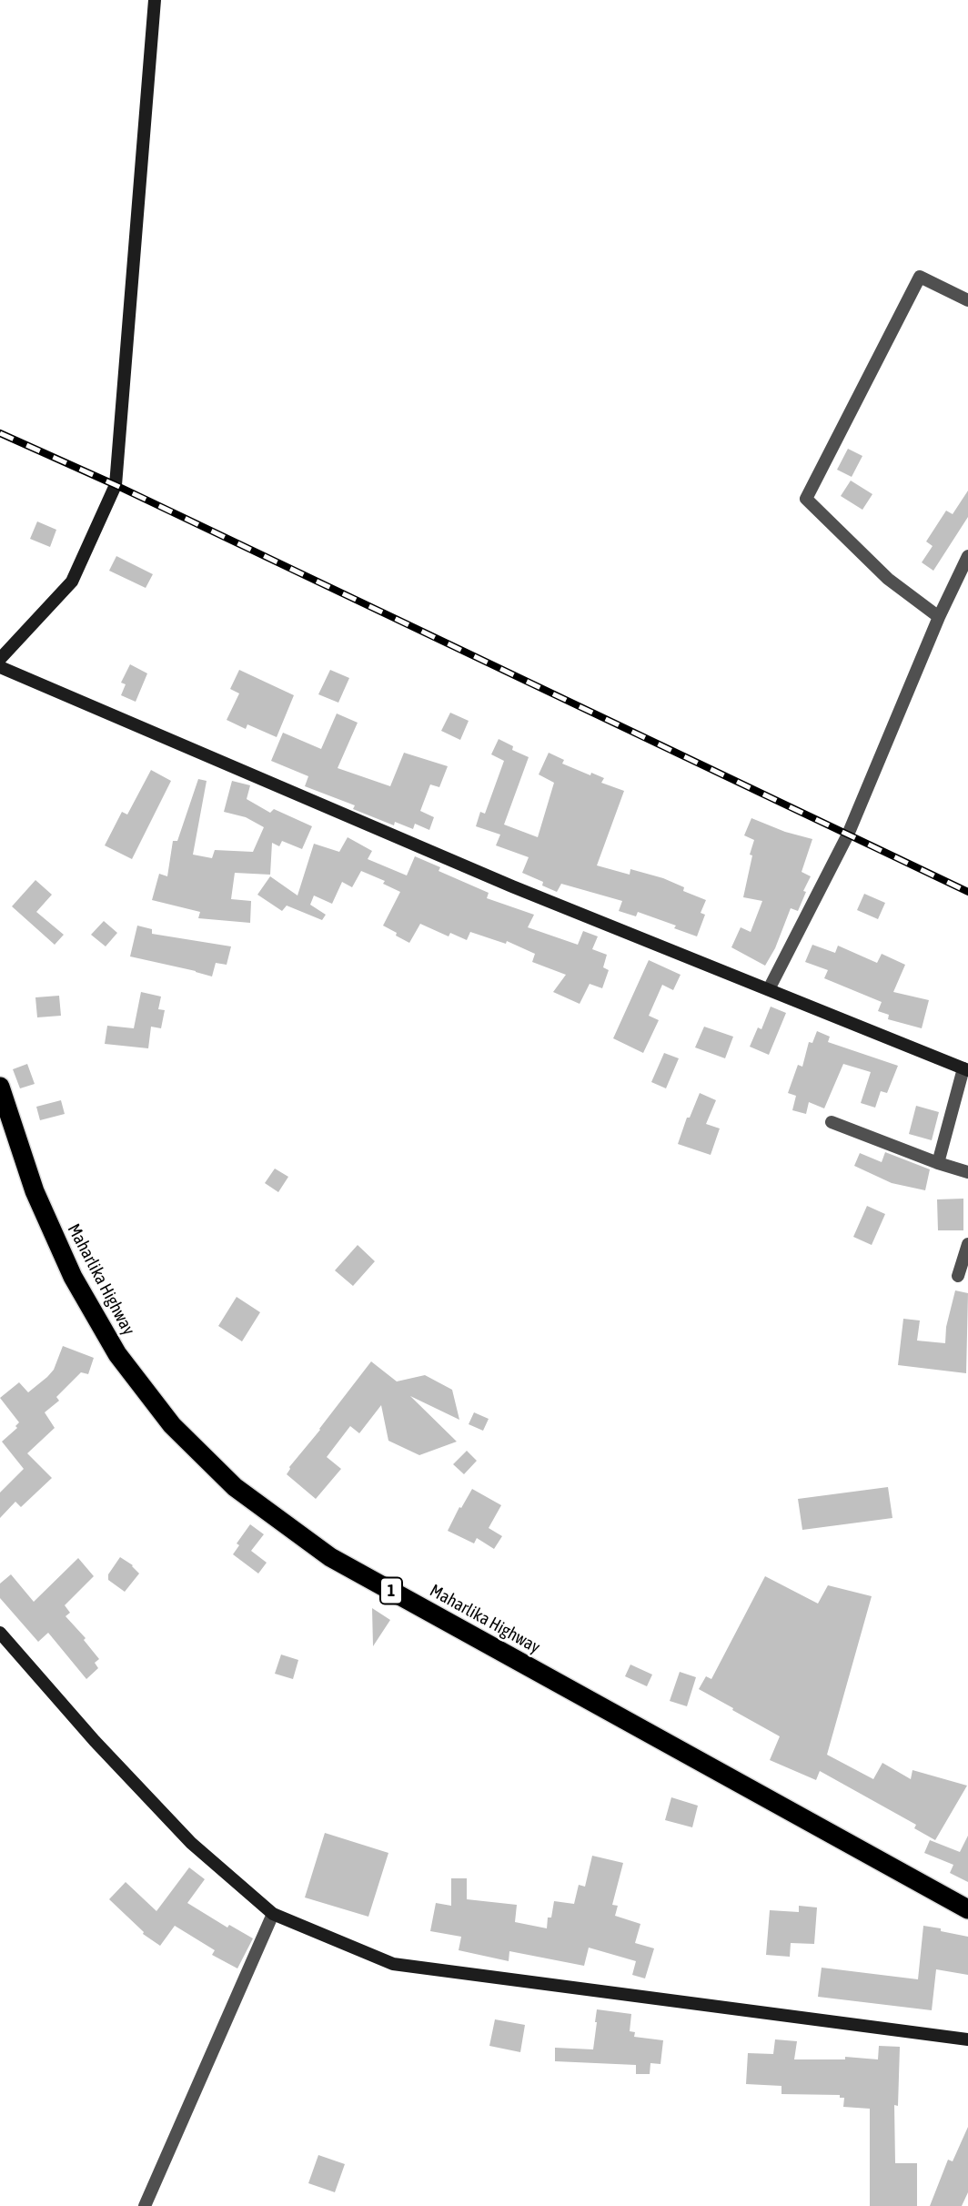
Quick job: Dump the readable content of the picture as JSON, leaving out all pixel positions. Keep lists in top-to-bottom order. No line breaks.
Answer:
{"streets":{"highway":["Maharlika Highway","1"]}}
